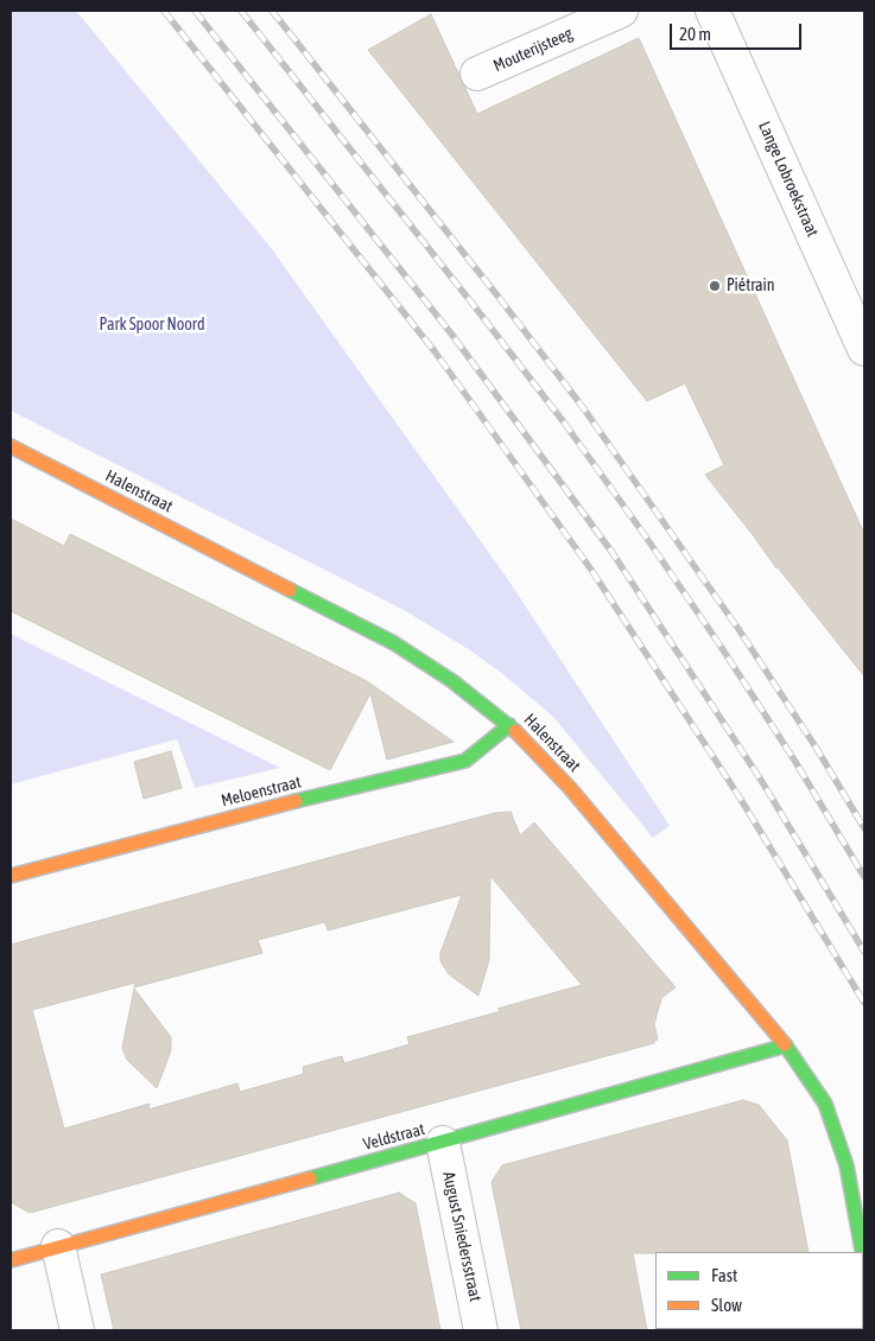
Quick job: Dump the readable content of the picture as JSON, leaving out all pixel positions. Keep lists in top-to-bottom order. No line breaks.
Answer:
{"streets":{"street":["Mouterijsteeg","Lange Lobroekstraat","Halenstraat","Meloenstraat","Veldstraat","August Sniedersstraat"]},"crossings":[["Halenstraat","Meloenstraat"],["Halenstraat","Veldstraat"],["Veldstraat","August Sniedersstraat"]],"parks":["Park Spoor Noord"],"places":["Piétrain"],"legend":["Fast","Slow"],"scale_bar":"20 m"}
